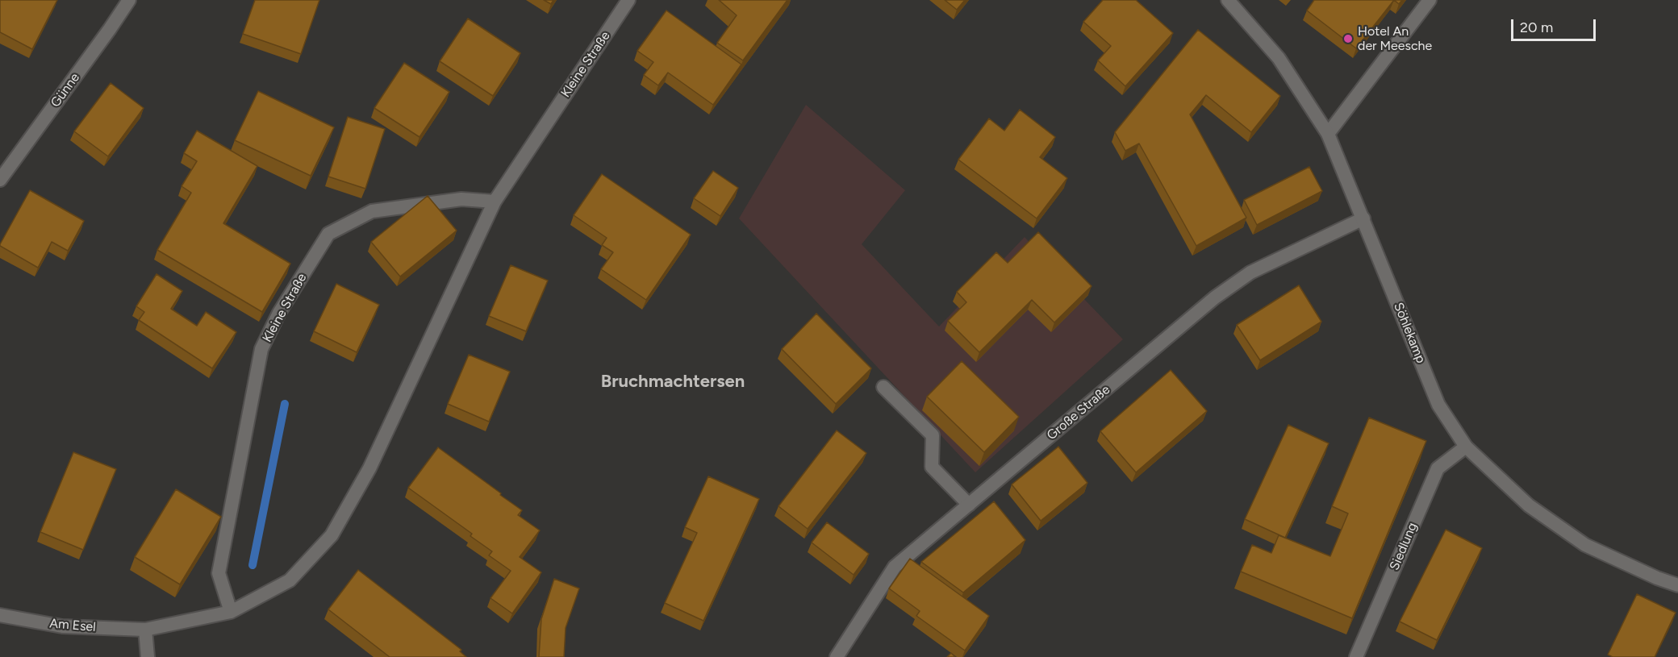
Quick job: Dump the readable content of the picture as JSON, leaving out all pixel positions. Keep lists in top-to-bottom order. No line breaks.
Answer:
{"streets":{"street":["Kleine Straße","Günne","Söhlekamp","Große Straße","Siedlung","Am Esel"]},"crossings":[["Kleine Straße","Am Esel"],["Söhlekamp","Große Straße"],["Söhlekamp","Siedlung"]],"districts":["Bruchmachtersen"],"places":["Hotel An der Meesche"],"scale_bar":"20 m"}
